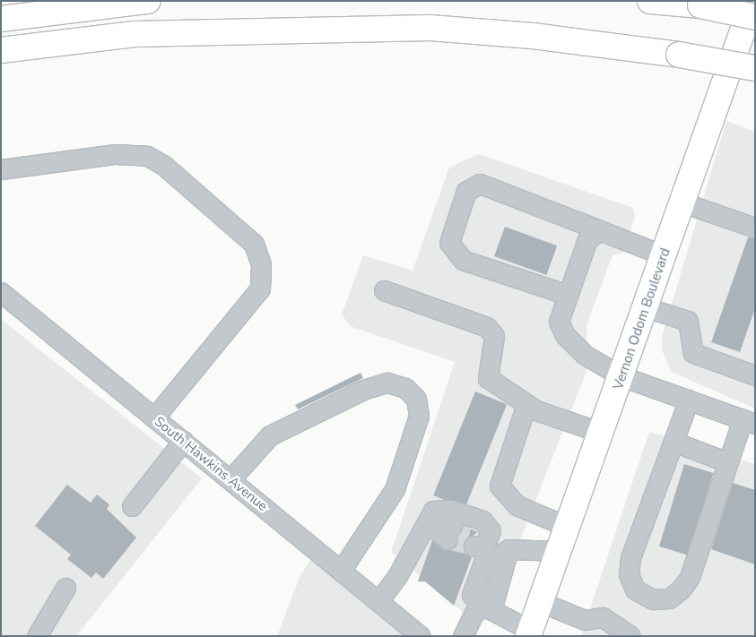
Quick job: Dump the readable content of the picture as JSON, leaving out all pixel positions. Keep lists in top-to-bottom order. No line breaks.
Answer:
{"streets":{"main road":["Vernon Odom Boulevard"],"street":["South Hawkins Avenue"]}}
